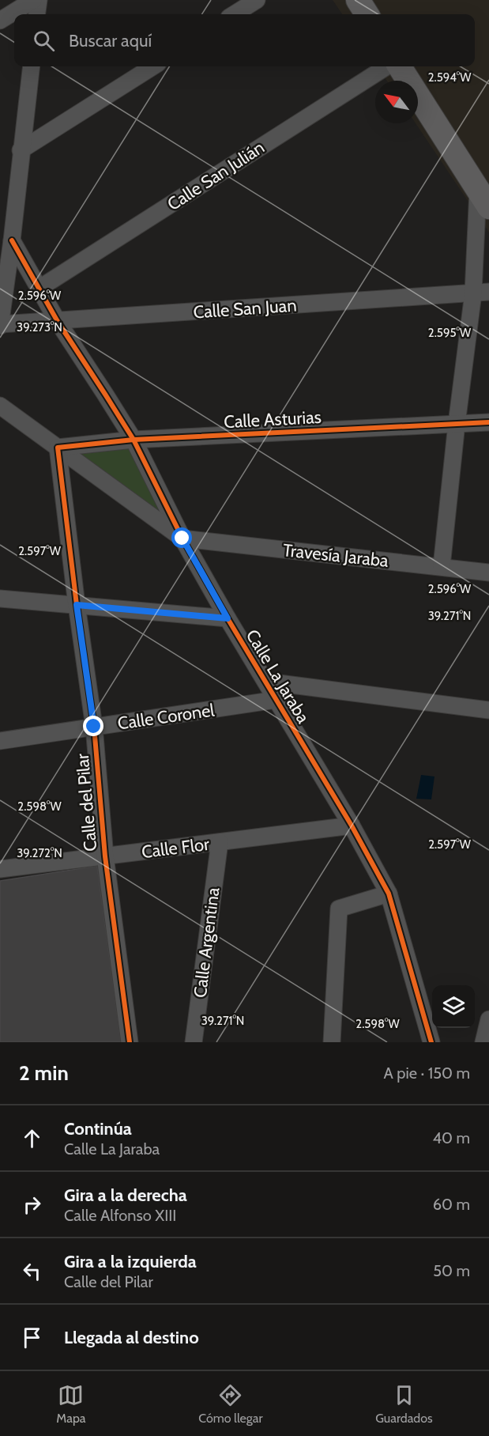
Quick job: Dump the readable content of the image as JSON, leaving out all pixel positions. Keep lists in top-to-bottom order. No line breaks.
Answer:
{"streets":{"street":["Calle San Julián","Calle San Juan","Calle Asturias","Travesía Jaraba","Calle La Jaraba","Calle Coronel","Calle del Pilar","Calle Flor","Calle Argentina"]},"crossings":[["Calle San Julián","Calle La Jaraba"],["Calle San Juan","Calle La Jaraba"],["Calle Asturias","Calle La Jaraba"],["Calle Asturias","Calle del Pilar"],["Travesía Jaraba","Calle La Jaraba"],["Calle La Jaraba","Calle Coronel"],["Calle La Jaraba","Calle Flor"],["Calle Coronel","Calle del Pilar"],["Calle del Pilar","Calle Flor"],["Calle Flor","Calle Argentina"]],"north":"top left","page":{"search":"Buscar aquí","heading":["2 min","A pie · 150 m"],"list":[["Continúa","Calle La Jaraba","40 m"],["Gira a la derecha","Calle Alfonso XIII","60 m"],["Gira a la izquierda","Calle del Pilar","50 m"],"Llegada al destino"],"nav":["Mapa","Cómo llegar","Guardados"]},"coordinates":["2.594°W","2.596°W","39.273°N","2.595°W","2.597°W","39.271°N","2.598°W","39.272°N"]}
